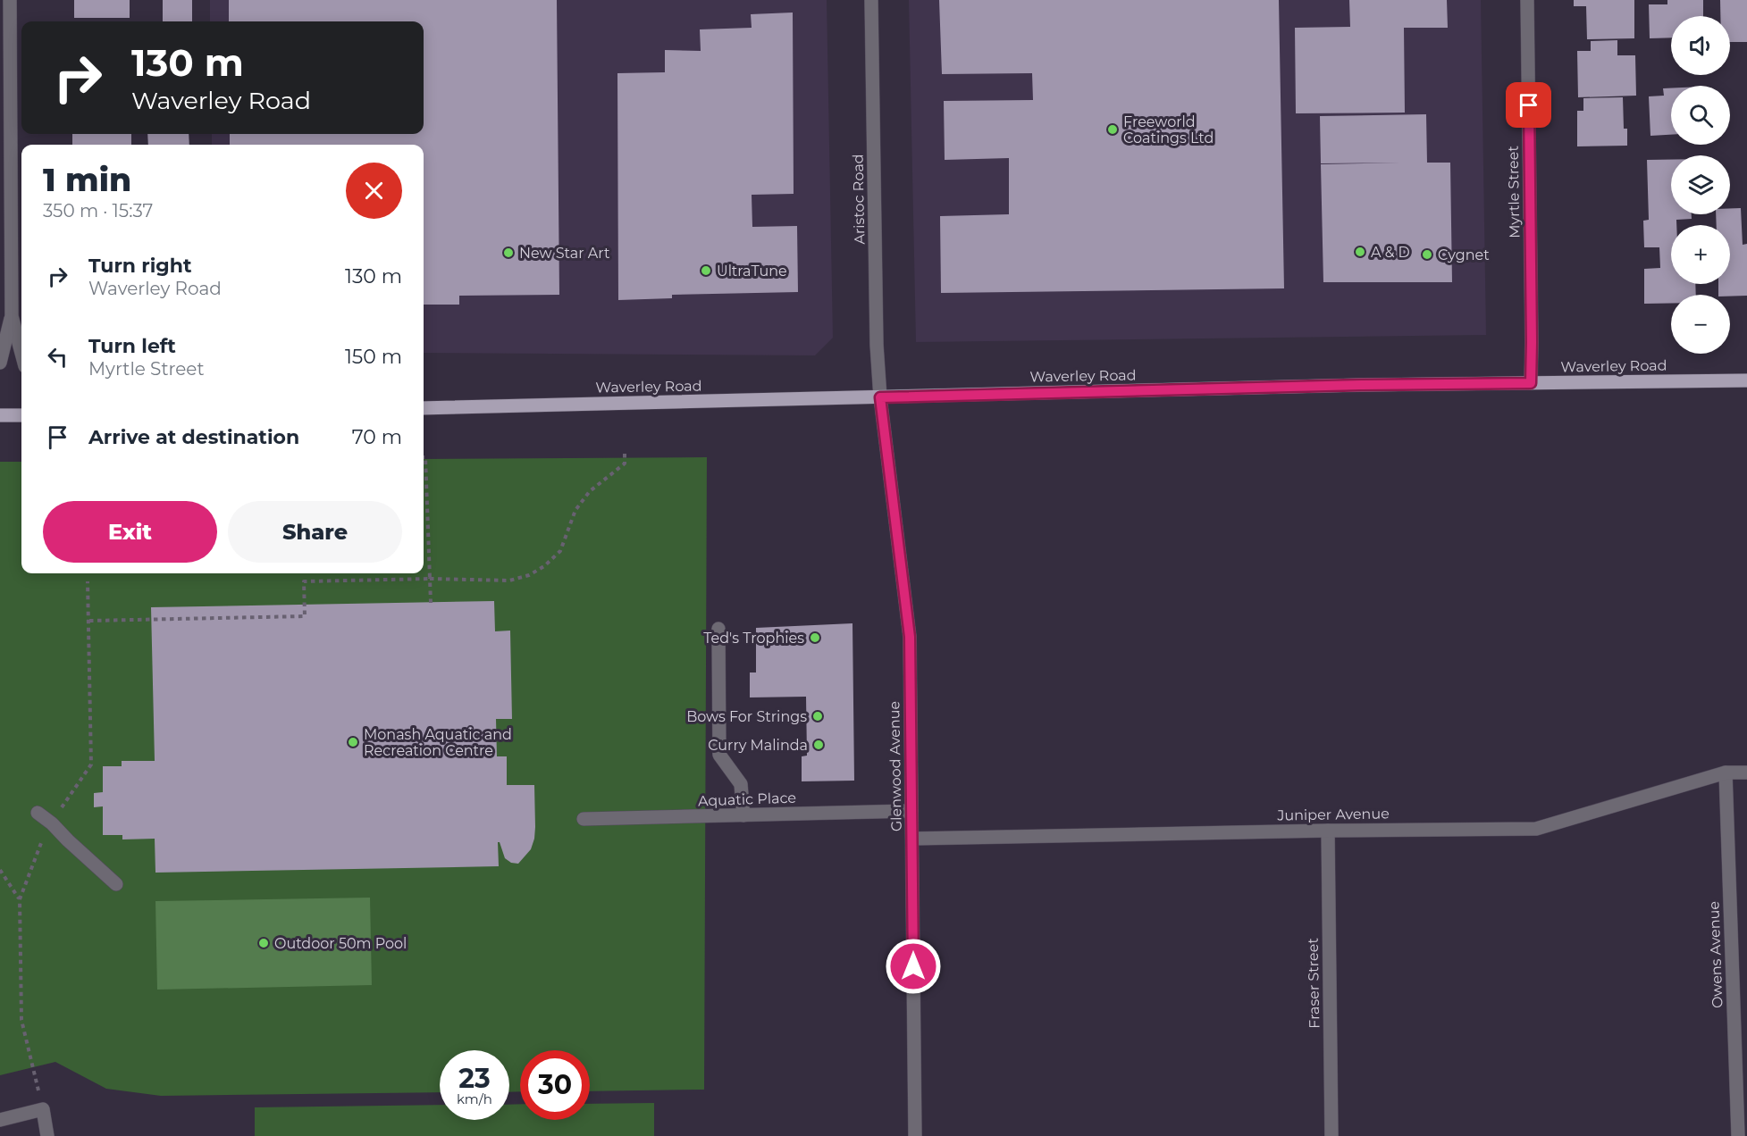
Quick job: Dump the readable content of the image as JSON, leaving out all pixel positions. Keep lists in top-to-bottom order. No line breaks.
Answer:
{"streets":{"main road":["Waverley Road"],"street":["Myrtle Street","Aristoc Road","Glenwood Avenue","Aquatic Place","Juniper Avenue","Owens Avenue","Fraser Street"]},"crossings":[["Myrtle Street","Waverley Road"],["Aristoc Road","Waverley Road"],["Aristoc Road","Glenwood Avenue"],["Waverley Road","Glenwood Avenue"],["Glenwood Avenue","Aquatic Place"],["Glenwood Avenue","Juniper Avenue"],["Juniper Avenue","Owens Avenue"],["Juniper Avenue","Fraser Street"]],"places":["Freeworld Coatings Ltd","A & D","New Star Art","Cygnet","UltraTune","Ted's Trophies","Bows For Strings","Monash Aquatic and Recreation Centre","Curry Malinda","Outdoor 50m Pool"],"page":{"map_buttons":["+","−"],"turn":["130 m","Waverley Road"],"heading":["1 min","350 m · 15:37"],"list":[{"name":"Turn right","note":"Waverley Road","value":"130 m"},{"name":"Turn left","note":"Myrtle Street","value":"150 m"},{"name":"Arrive at destination","value":"70 m"}],"buttons":["Exit","Share"],"speed":"23 km/h","limit":"30"}}
